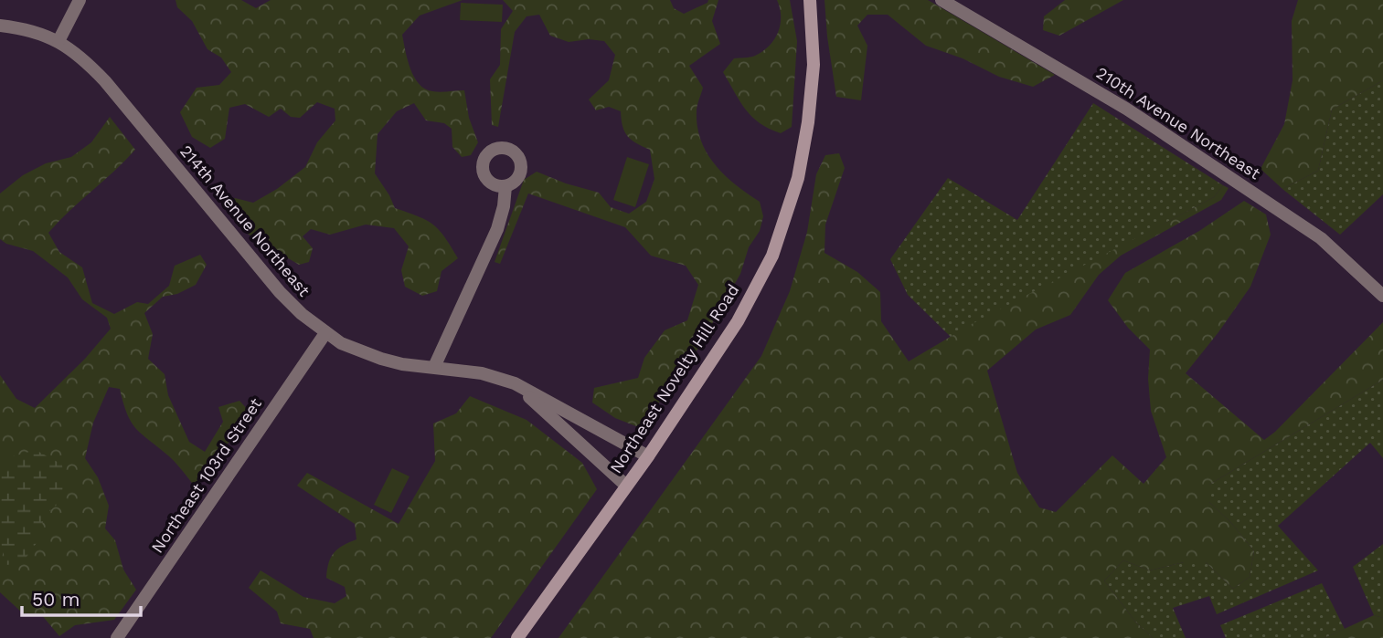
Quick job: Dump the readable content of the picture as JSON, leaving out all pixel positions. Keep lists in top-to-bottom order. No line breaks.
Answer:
{"streets":{"main road":["Northeast Novelty Hill Road"],"street":["210th Avenue Northeast","214th Avenue Northeast","Northeast 103rd Street"]},"crossings":[["214th Avenue Northeast","Northeast Novelty Hill Road"],["214th Avenue Northeast","Northeast 103rd Street"]],"scale_bar":"50 m"}
